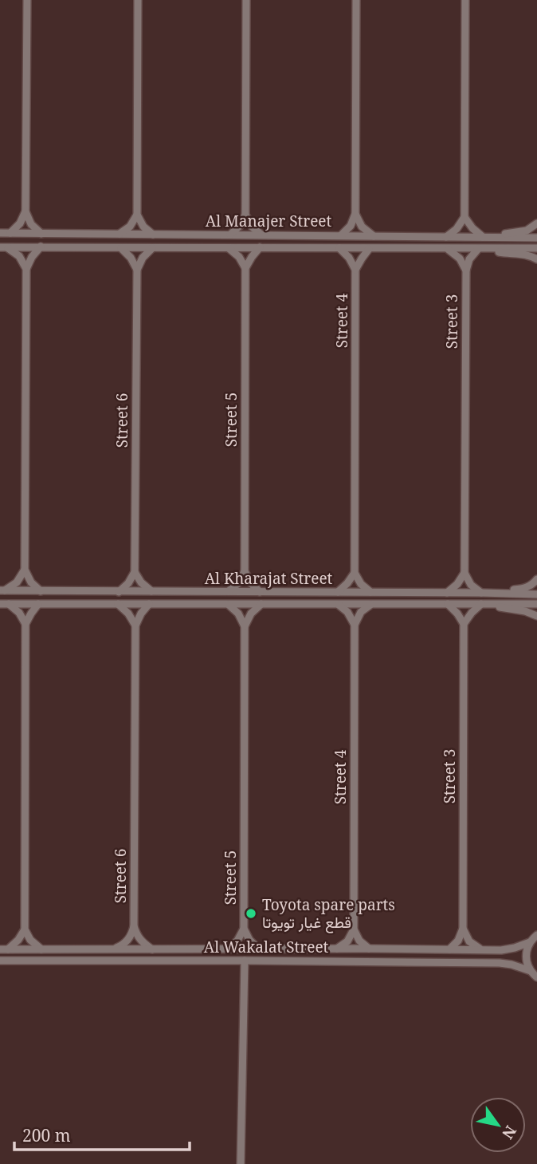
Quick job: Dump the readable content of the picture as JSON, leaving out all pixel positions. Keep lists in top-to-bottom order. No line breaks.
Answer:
{"streets":{"street":["Al Manajer Street","Street 4","Street 3","Street 5","Street 6","Al Kharajat Street","Al Wakalat Street"]},"crossings":[["Al Manajer Street","Street 3"]],"places":["Toyota spare parts قطع غيار تويوتا"],"scale_bar":"200 m","north":"bottom right"}
